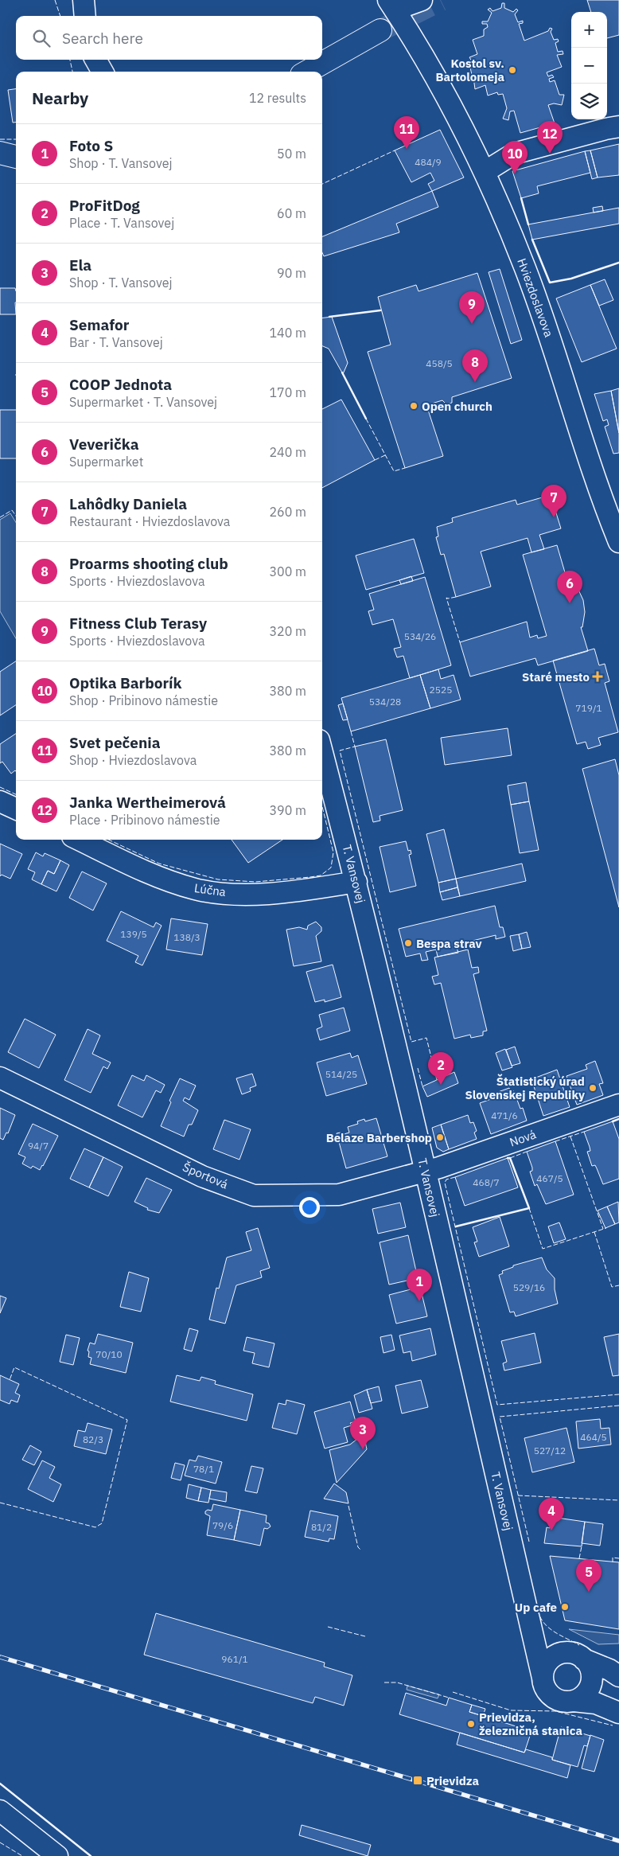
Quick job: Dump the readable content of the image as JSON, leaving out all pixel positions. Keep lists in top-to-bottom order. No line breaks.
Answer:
{"streets":{"street":["Hviezdoslavova","T. Vansovej","Lúčna","Nová","Športová"]},"crossings":[["T. Vansovej","Lúčna"],["T. Vansovej","Nová"],["T. Vansovej","Športová"],["Nová","Športová"]],"places":{"other":["Kostol sv. Bartolomeja","Open church","Bespa strav","Štatistický úrad Slovenskej Republiky","Belaze Barbershop","Up cafe","Prievidza, železničná stanica"],"health":["Staré mesto"],"transit":["Prievidza"]},"house_numbers":["484/9","458/5","534/26","2525","534/28","719/1","139/5","138/3","514/25","471/6","94/7","467/5","468/7","529/16","70/10","464/5","82/3","527/12","78/1","79/6","81/2","961/1"],"page":{"map_buttons":["+","−"],"search":"Search here","heading":["Nearby","12 results"],"pins":["11","12","10","9","8","7","6","2","1","3","4","5"],"list":[{"mark":"1","name":"Foto S","note":"Shop · T. Vansovej","value":"50 m"},{"mark":"2","name":"ProFitDog","note":"Place · T. Vansovej","value":"60 m"},{"mark":"3","name":"Ela","note":"Shop · T. Vansovej","value":"90 m"},{"mark":"4","name":"Semafor","note":"Bar · T. Vansovej","value":"140 m"},{"mark":"5","name":"COOP Jednota","note":"Supermarket · T. Vansovej","value":"170 m"},{"mark":"6","name":"Veverička","note":"Supermarket","value":"240 m"},{"mark":"7","name":"Lahôdky Daniela","note":"Restaurant · Hviezdoslavova","value":"260 m"},{"mark":"8","name":"Proarms shooting club","note":"Sports · Hviezdoslavova","value":"300 m"},{"mark":"9","name":"Fitness Club Terasy","note":"Sports · Hviezdoslavova","value":"320 m"},{"mark":"10","name":"Optika Barborík","note":"Shop · Pribinovo námestie","value":"380 m"},{"mark":"11","name":"Svet pečenia","note":"Shop · Hviezdoslavova","value":"380 m"},{"mark":"12","name":"Janka Wertheimerová","note":"Place · Pribinovo námestie","value":"390 m"}]}}
